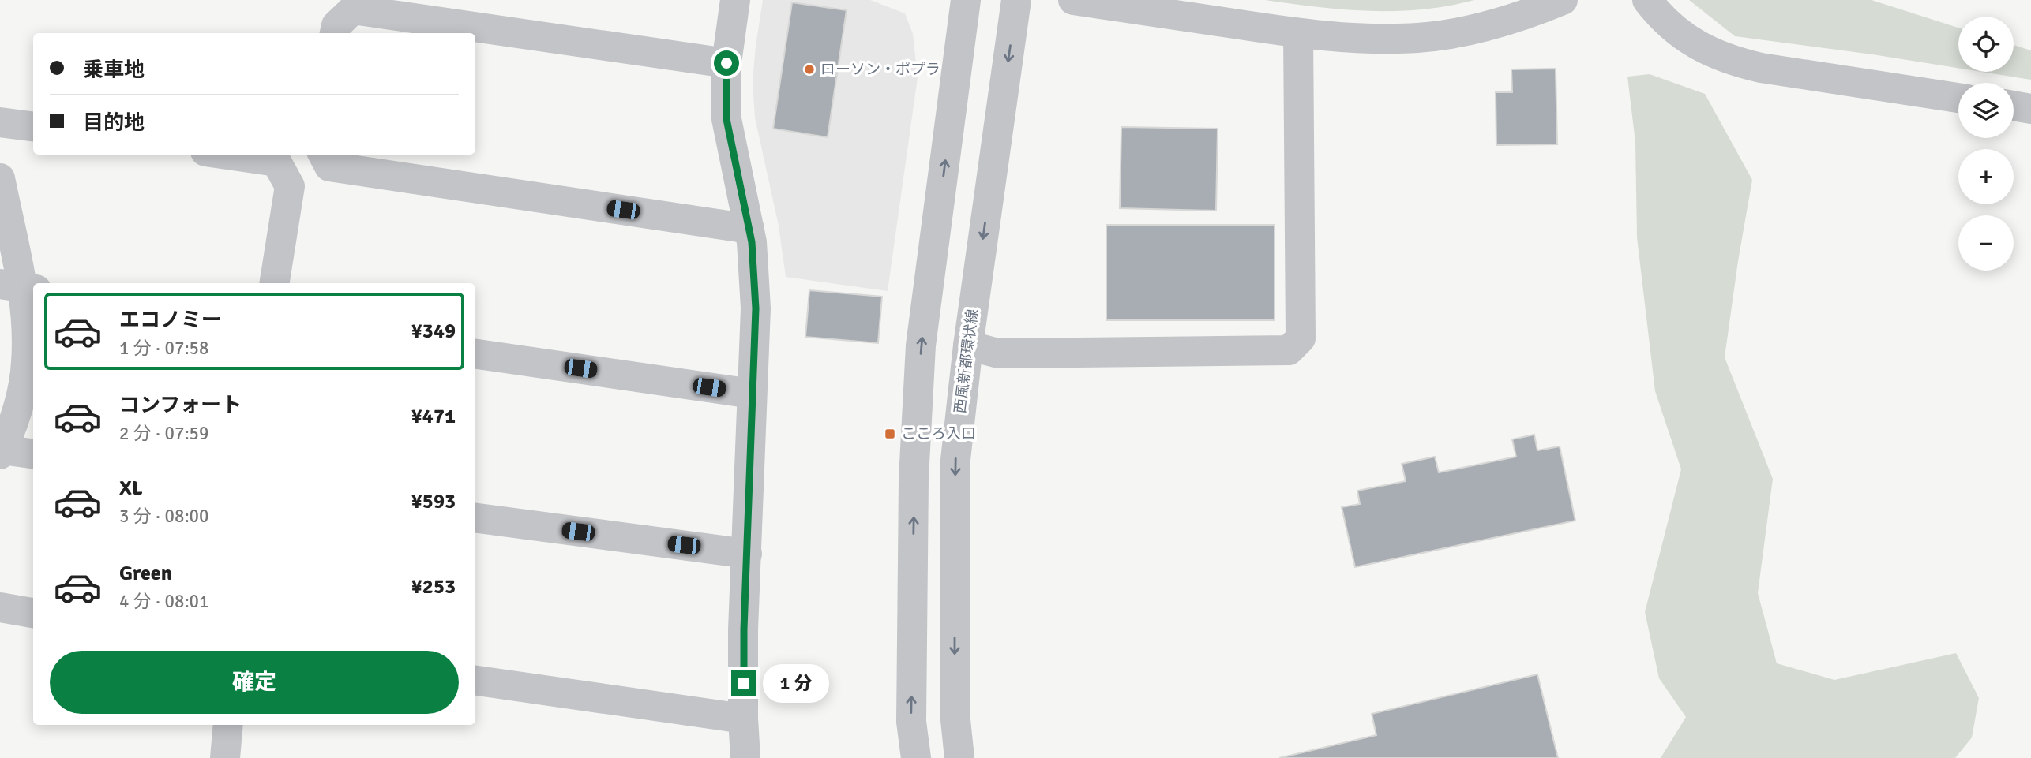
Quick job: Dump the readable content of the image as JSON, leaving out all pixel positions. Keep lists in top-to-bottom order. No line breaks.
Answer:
{"streets":{"street":["西風新都環状線"]},"places":{"other":["ローソン・ポプラ"],"transit":["こころ入口"]},"page":{"map_buttons":["+","−"],"banner":["乗車地","目的地"],"list":[{"name":"エコノミー","note":"1 分 · 07:58","value":"¥349"},{"name":"コンフォート","note":"2 分 · 07:59","value":"¥471"},{"name":"XL","note":"3 分 · 08:00","value":"¥593"},{"name":"Green","note":"4 分 · 08:01","value":"¥253"}],"buttons":"確定","bubble":"1 分"}}
